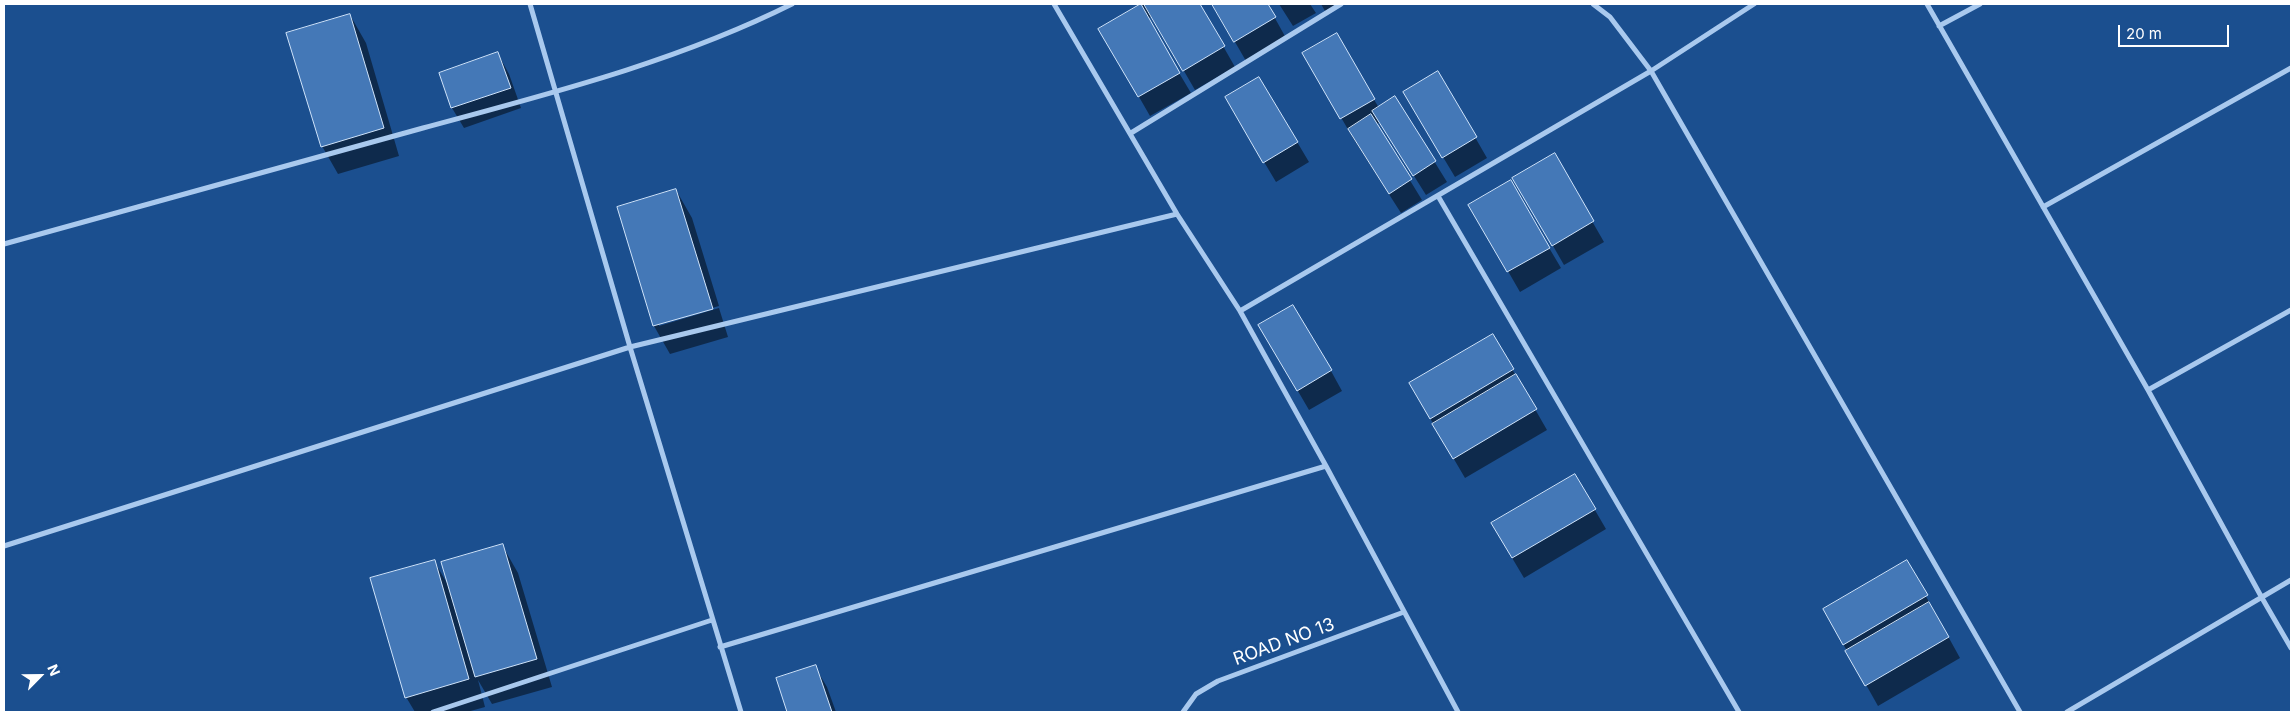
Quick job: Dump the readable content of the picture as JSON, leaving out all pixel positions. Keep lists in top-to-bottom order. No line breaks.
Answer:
{"streets":{"street":["ROAD NO 13"]},"scale_bar":"20 m","north":"top right"}
